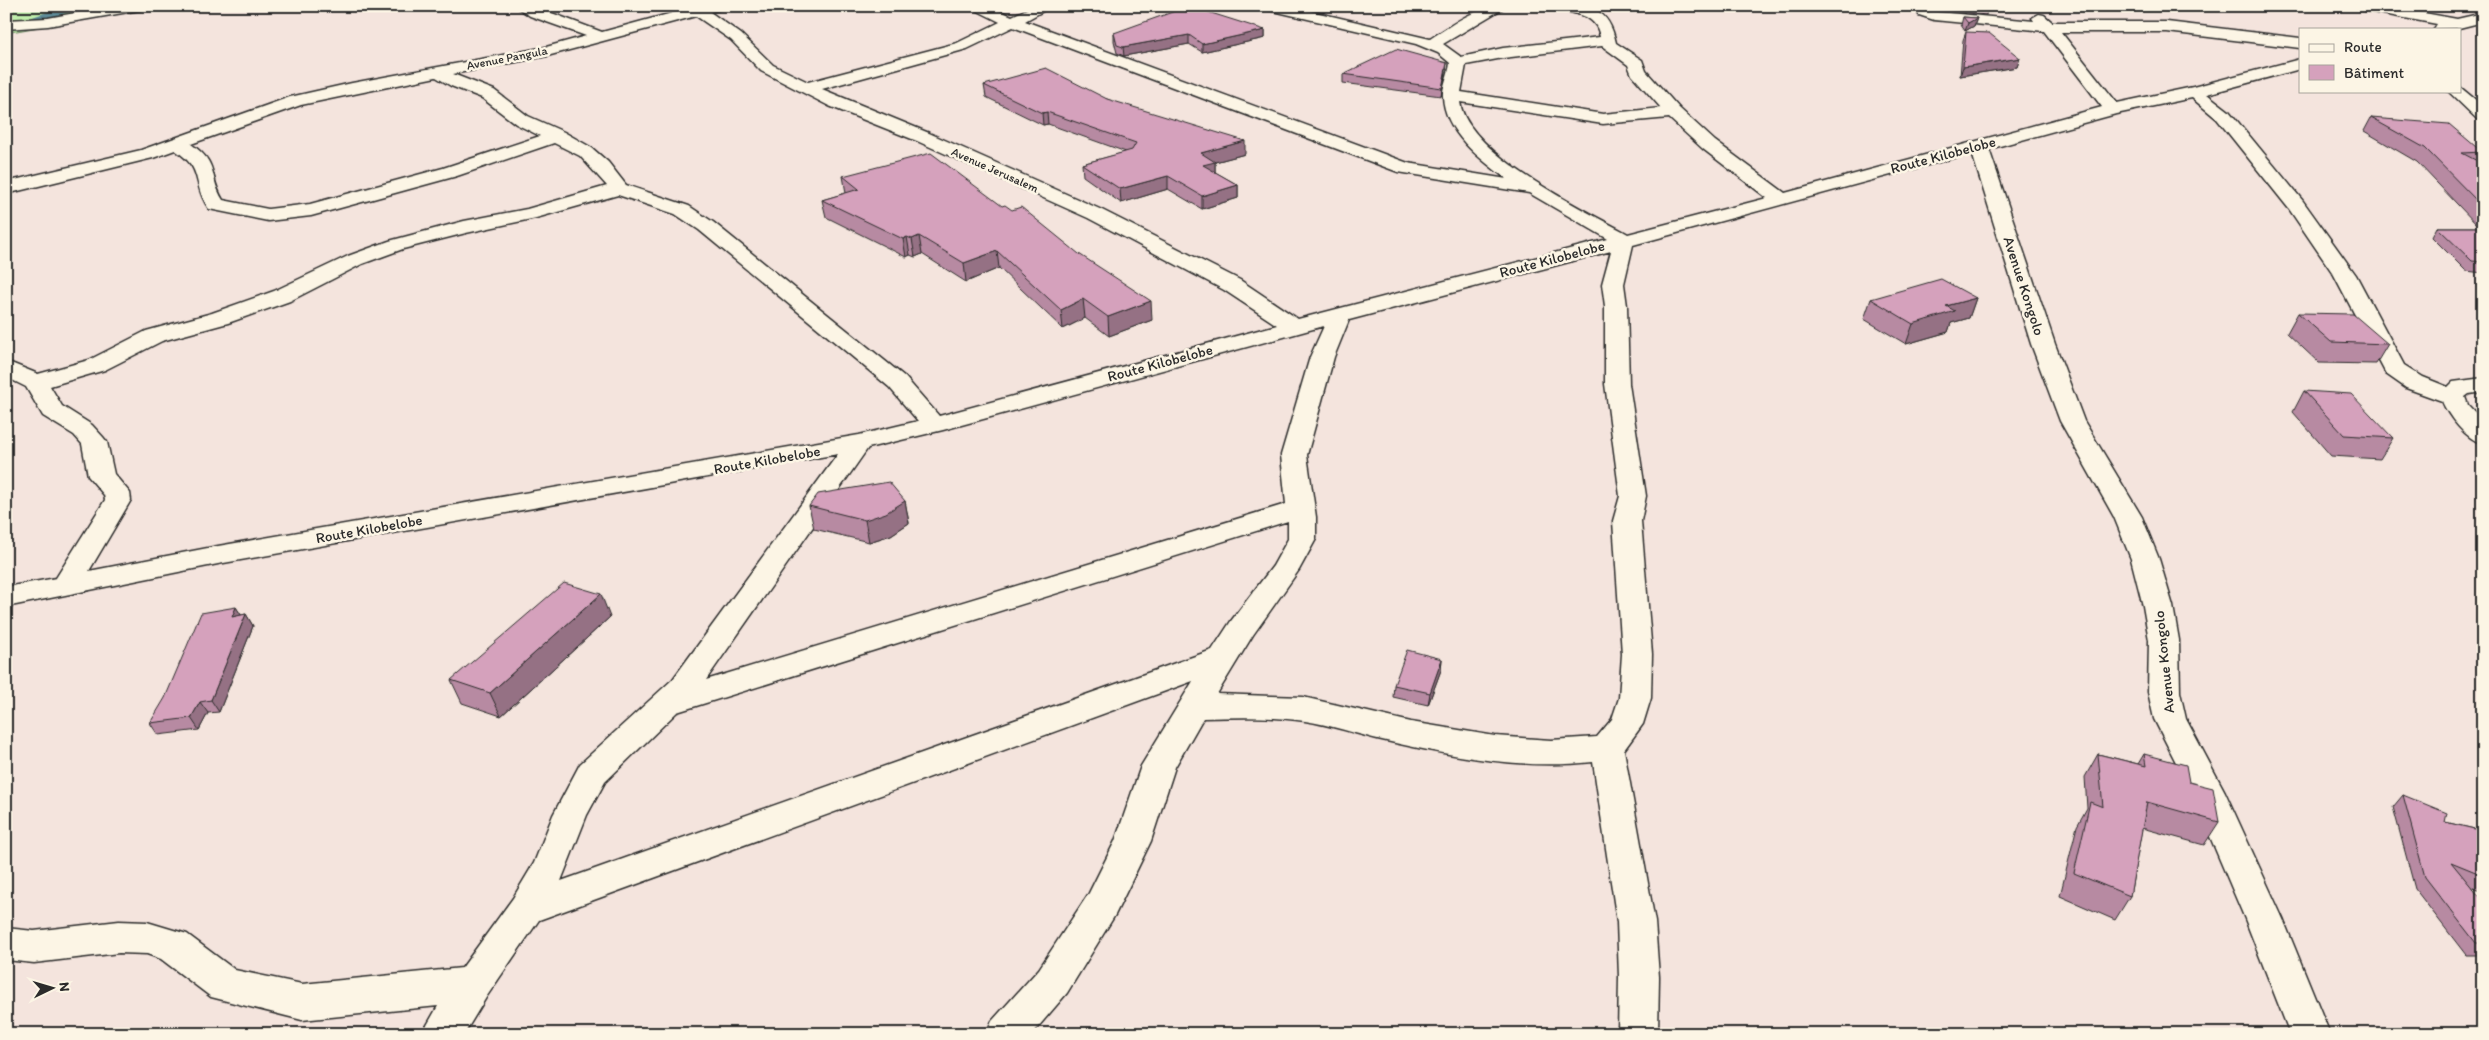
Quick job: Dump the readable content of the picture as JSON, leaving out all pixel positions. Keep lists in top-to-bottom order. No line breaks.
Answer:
{"streets":{"street":["Avenue Pangula","Route Kilobelobe","Avenue Jerusalem","Avenue Kongolo"]},"crossings":[["Avenue Pangula","Avenue Jerusalem"],["Route Kilobelobe","Avenue Jerusalem"],["Route Kilobelobe","Avenue Kongolo"]],"legend":["Route","Bâtiment"],"north":"right"}
